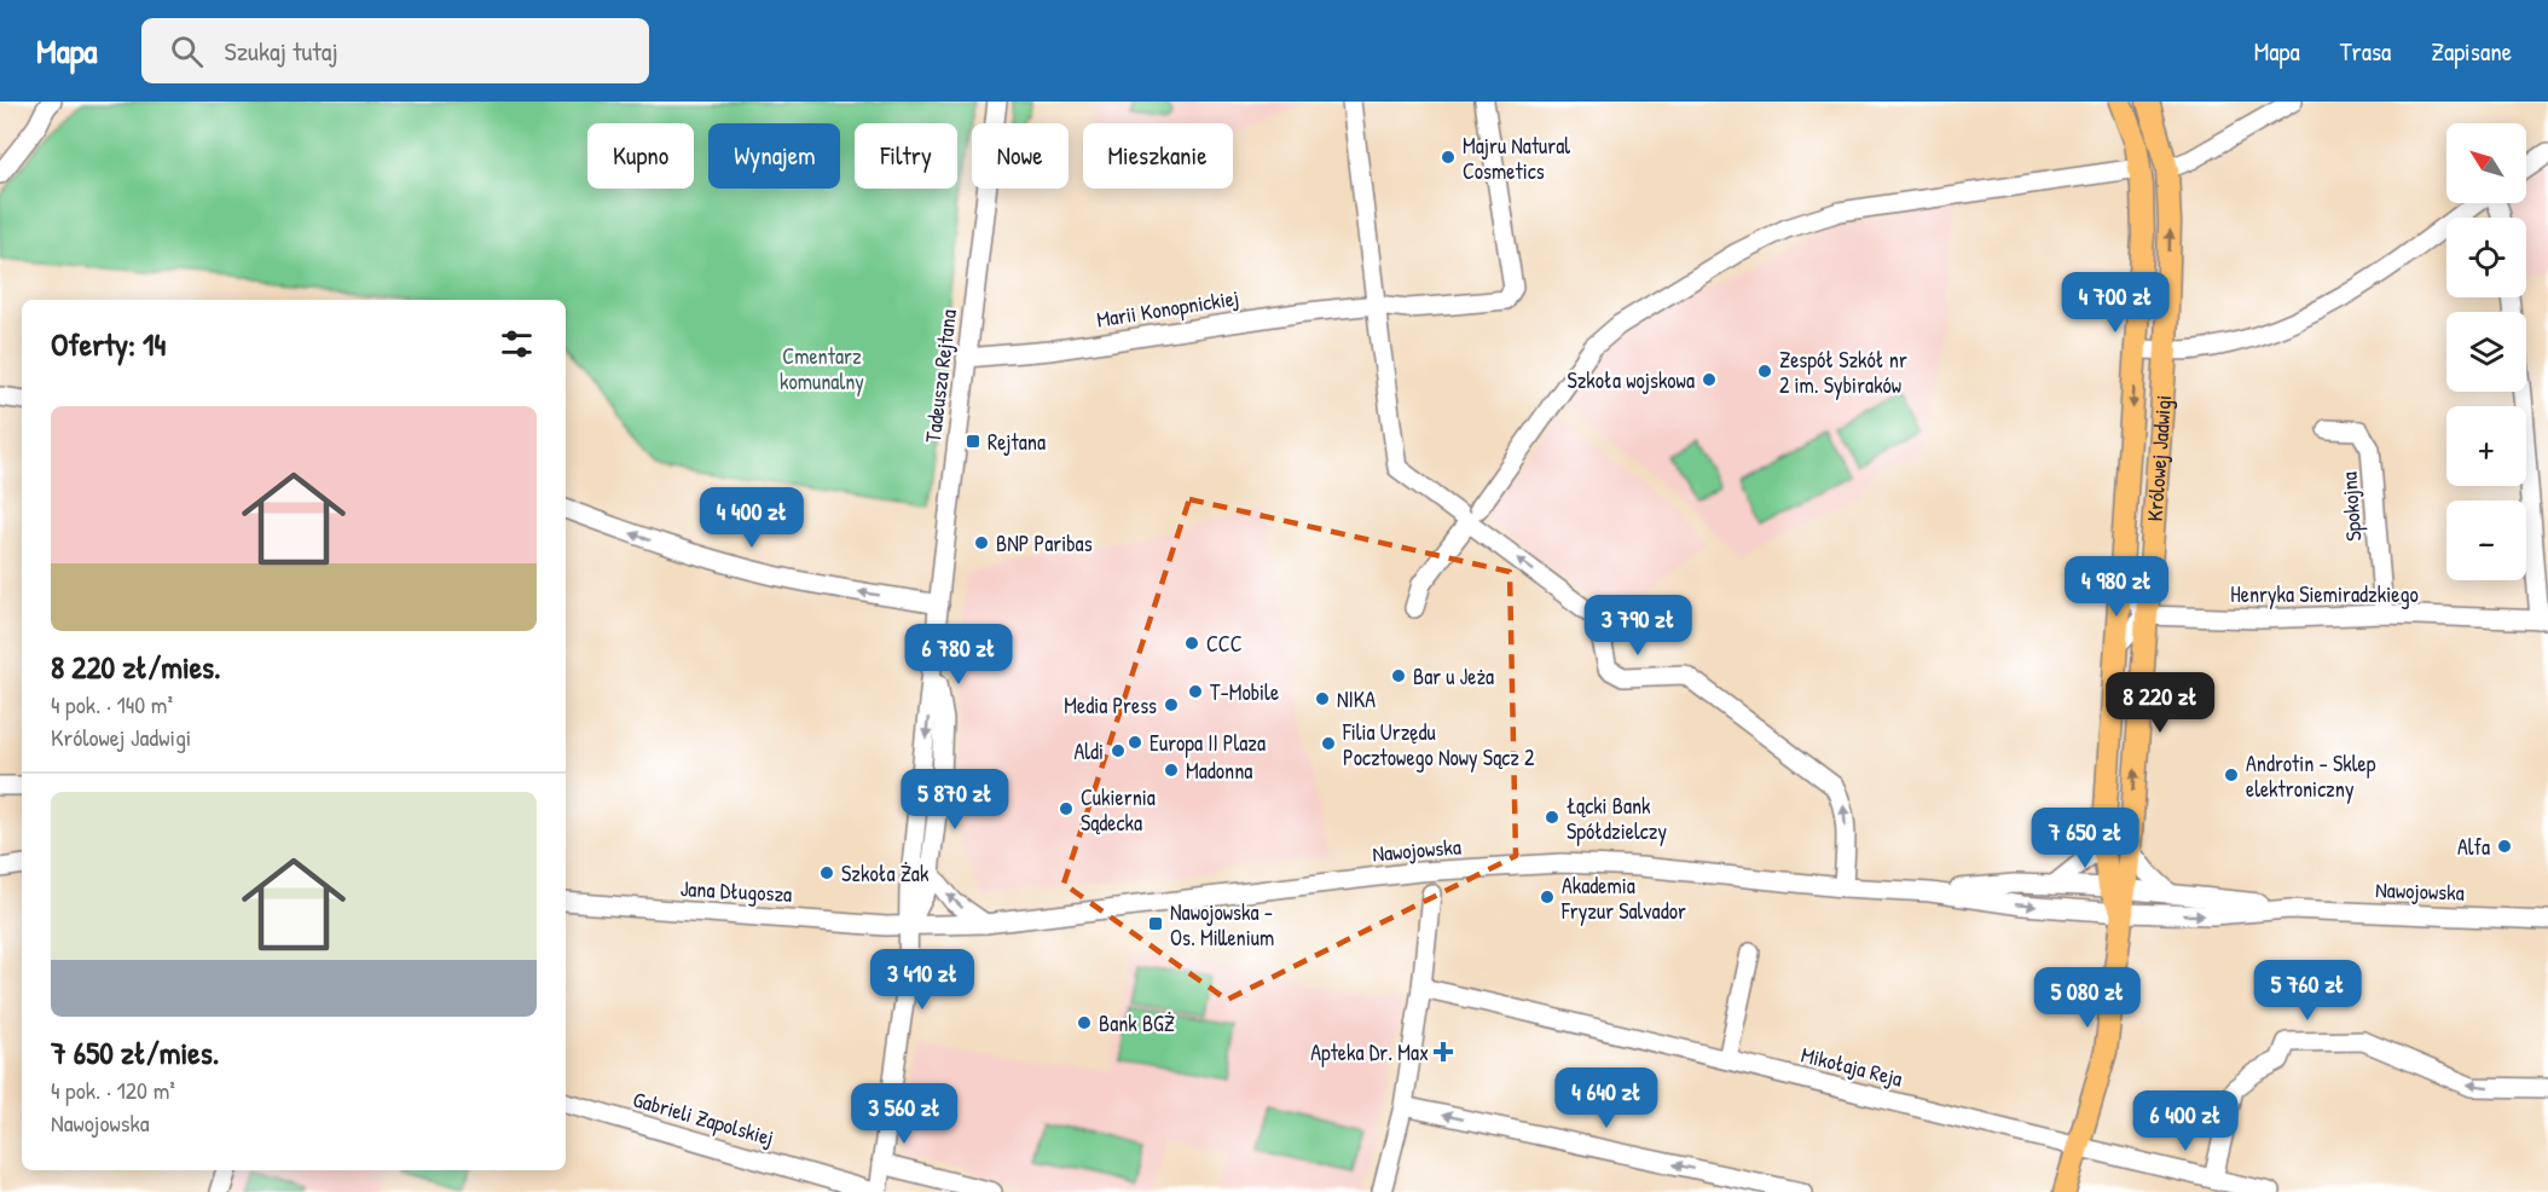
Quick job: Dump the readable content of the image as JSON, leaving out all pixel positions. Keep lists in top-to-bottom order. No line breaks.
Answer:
{"streets":{"main road":["Królowej Jadwigi"],"street":["Marii Konopnickiej","Tadeusza Rejtana","Spokojna","Henryka Siemiradzkiego","Nawojowska","Jana Długosza","Mikołaja Reja","Gabrieli Zapolskiej"]},"crossings":[["Marii Konopnickiej","Tadeusza Rejtana"],["Tadeusza Rejtana","Nawojowska"],["Tadeusza Rejtana","Jana Długosza"],["Królowej Jadwigi","Henryka Siemiradzkiego"],["Królowej Jadwigi","Nawojowska"],["Królowej Jadwigi","Mikołaja Reja"],["Spokojna","Henryka Siemiradzkiego"],["Nawojowska","Jana Długosza"]],"parks":["Cmentarz komunalny"],"places":{"other":["Majru Natural Cosmetics","Zespół Szkół nr 2 im. Sybiraków","Szkoła wojskowa","BNP Paribas","CCC","Bar u Jeża","T-Mobile","NIKA","Media Press","Europa II Plaza","Filia Urzędu Pocztowego Nowy Sącz 2","Aldi","Madonna","Androtin - Sklep elektroniczny","Cukiernia Sądecka","Łącki Bank Spółdzielczy","Alfa","Szkoła Żak","Akademia Fryzur Salvador","Bank BGŻ"],"transit":["Rejtana","Nawojowska - Os. Millenium"],"health":["Apteka Dr. Max"]},"north":"top left","page":{"header":"Mapa","search":"Szukaj tutaj","nav":["Mapa","Trasa","Zapisane"],"map_buttons":["+","−"],"chip":["Kupno","Wynajem","Filtry","Nowe","Mieszkanie"],"price":["4 700 zł","4 400 zł","4 980 zł","3 790 zł","6 780 zł","8 220 zł","5 870 zł","7 650 zł","3 410 zł","5 760 zł","5 080 zł","4 640 zł","3 560 zł","6 400 zł"],"heading":"Oferty: 14","list":[{"name":"8 220 zł/mies.","note":"4 pok. · 140 m² · Królowej Jadwigi"},{"name":"7 650 zł/mies.","note":"4 pok. · 120 m² · Nawojowska"}]}}
